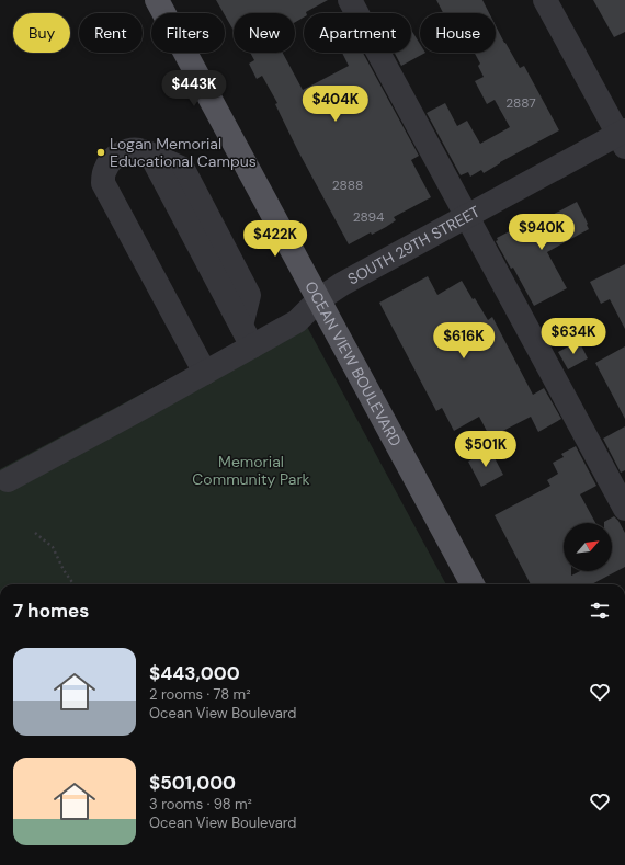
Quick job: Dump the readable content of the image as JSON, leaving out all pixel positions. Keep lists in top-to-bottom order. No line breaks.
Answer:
{"streets":{"main road":["OCEAN VIEW BOULEVARD"],"street":["SOUTH 29TH STREET"]},"crossings":[["SOUTH 29TH STREET","OCEAN VIEW BOULEVARD"]],"parks":["Memorial Community Park"],"places":["Logan Memorial Educational Campus"],"house_numbers":["2887","2888","2894"],"north":"top right","page":{"chip":["Buy","Rent","Filters","New","Apartment","House"],"price":["$443K","$404K","$940K","$422K","$634K","$616K","$501K"],"heading":"7 homes","list":[{"name":"$443,000","note":"2 rooms · 78 m² · Ocean View Boulevard"},{"name":"$501,000","note":"3 rooms · 98 m² · Ocean View Boulevard"}]}}
